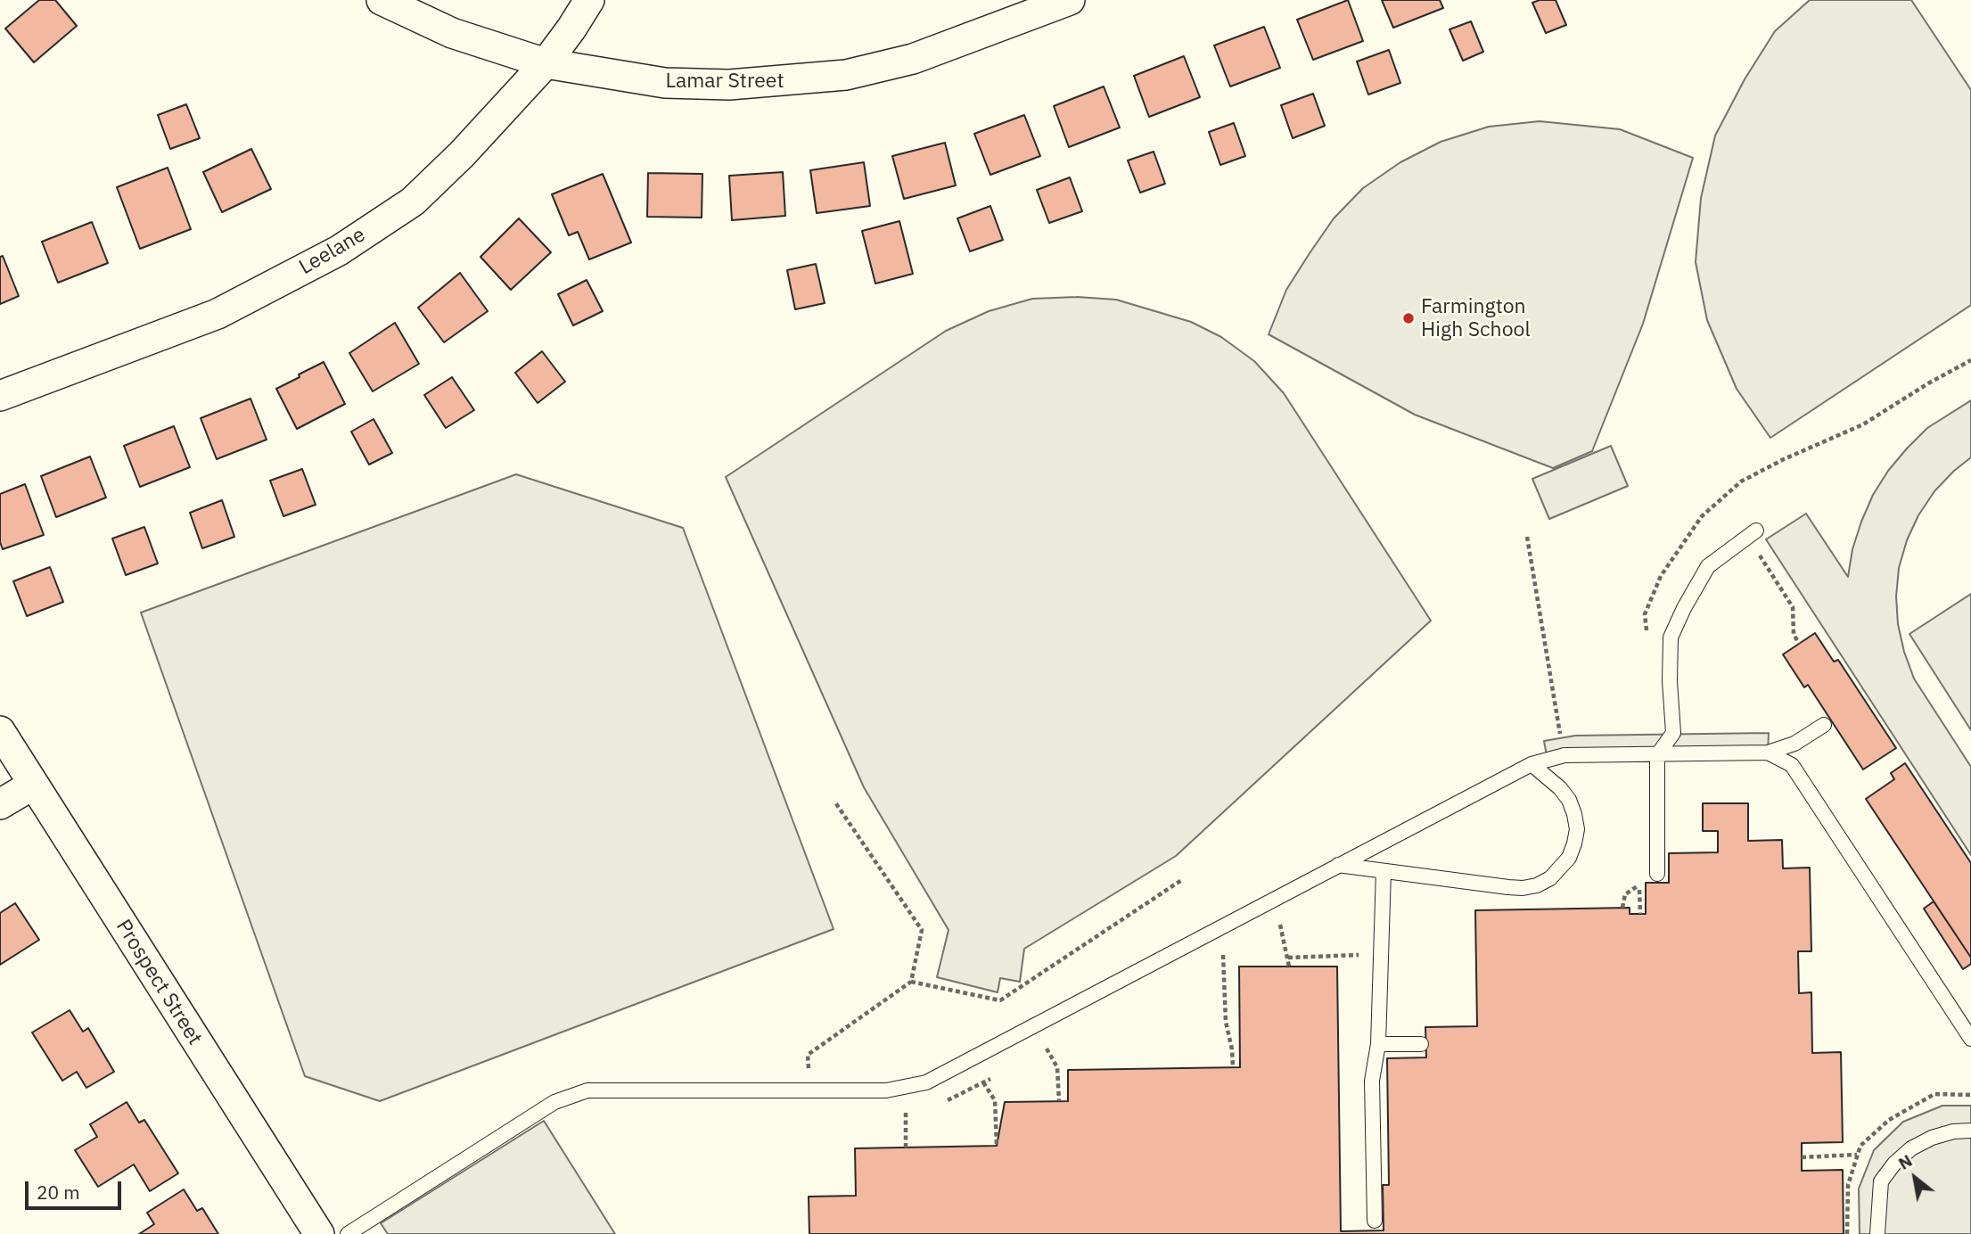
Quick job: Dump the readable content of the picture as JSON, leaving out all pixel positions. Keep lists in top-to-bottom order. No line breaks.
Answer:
{"streets":{"street":["Lamar Street","Leelane","Prospect Street"]},"crossings":[["Lamar Street","Leelane"]],"places":["Farmington High School"],"scale_bar":"20 m","north":"top left"}
